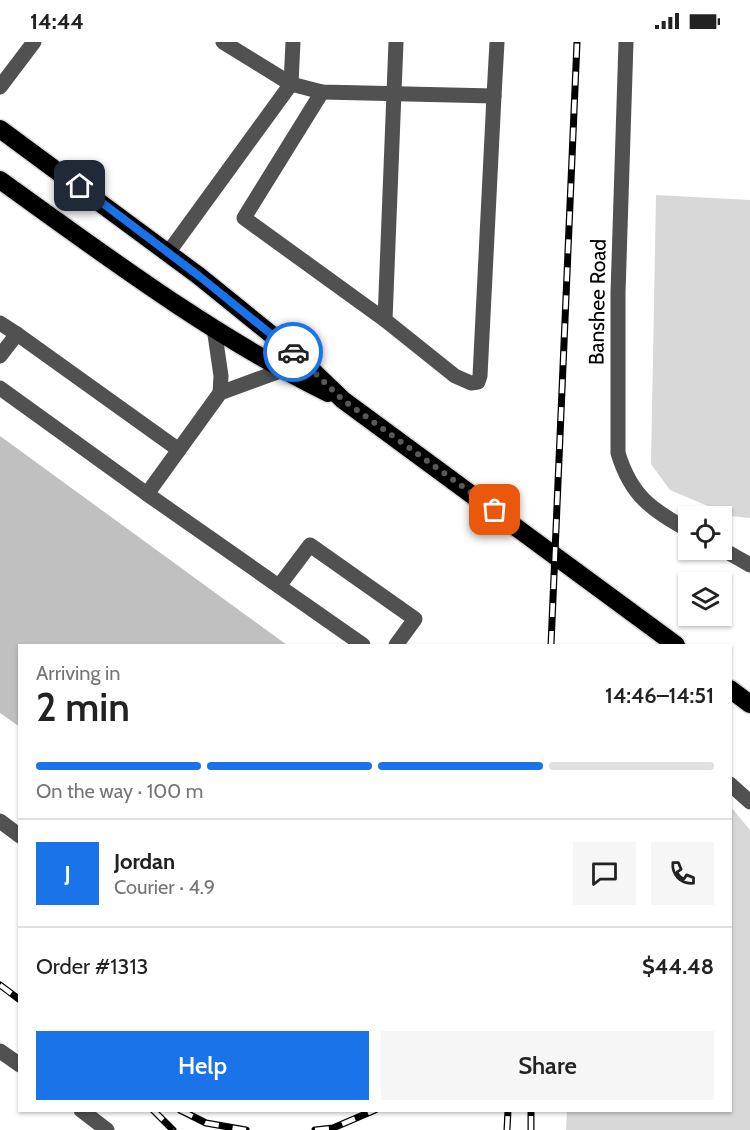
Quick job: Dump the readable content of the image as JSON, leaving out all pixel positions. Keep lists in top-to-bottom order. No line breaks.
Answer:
{"streets":{"street":["Banshee Road"]},"page":{"status":"14:44","heading":["2 min","Arriving in","14:46–14:51"],"panel":["Jordan","Courier · 4.9","Order #1313","$44.48"],"bar":"On the way · 100 m","round":"J","buttons":["Help","Share"]}}
